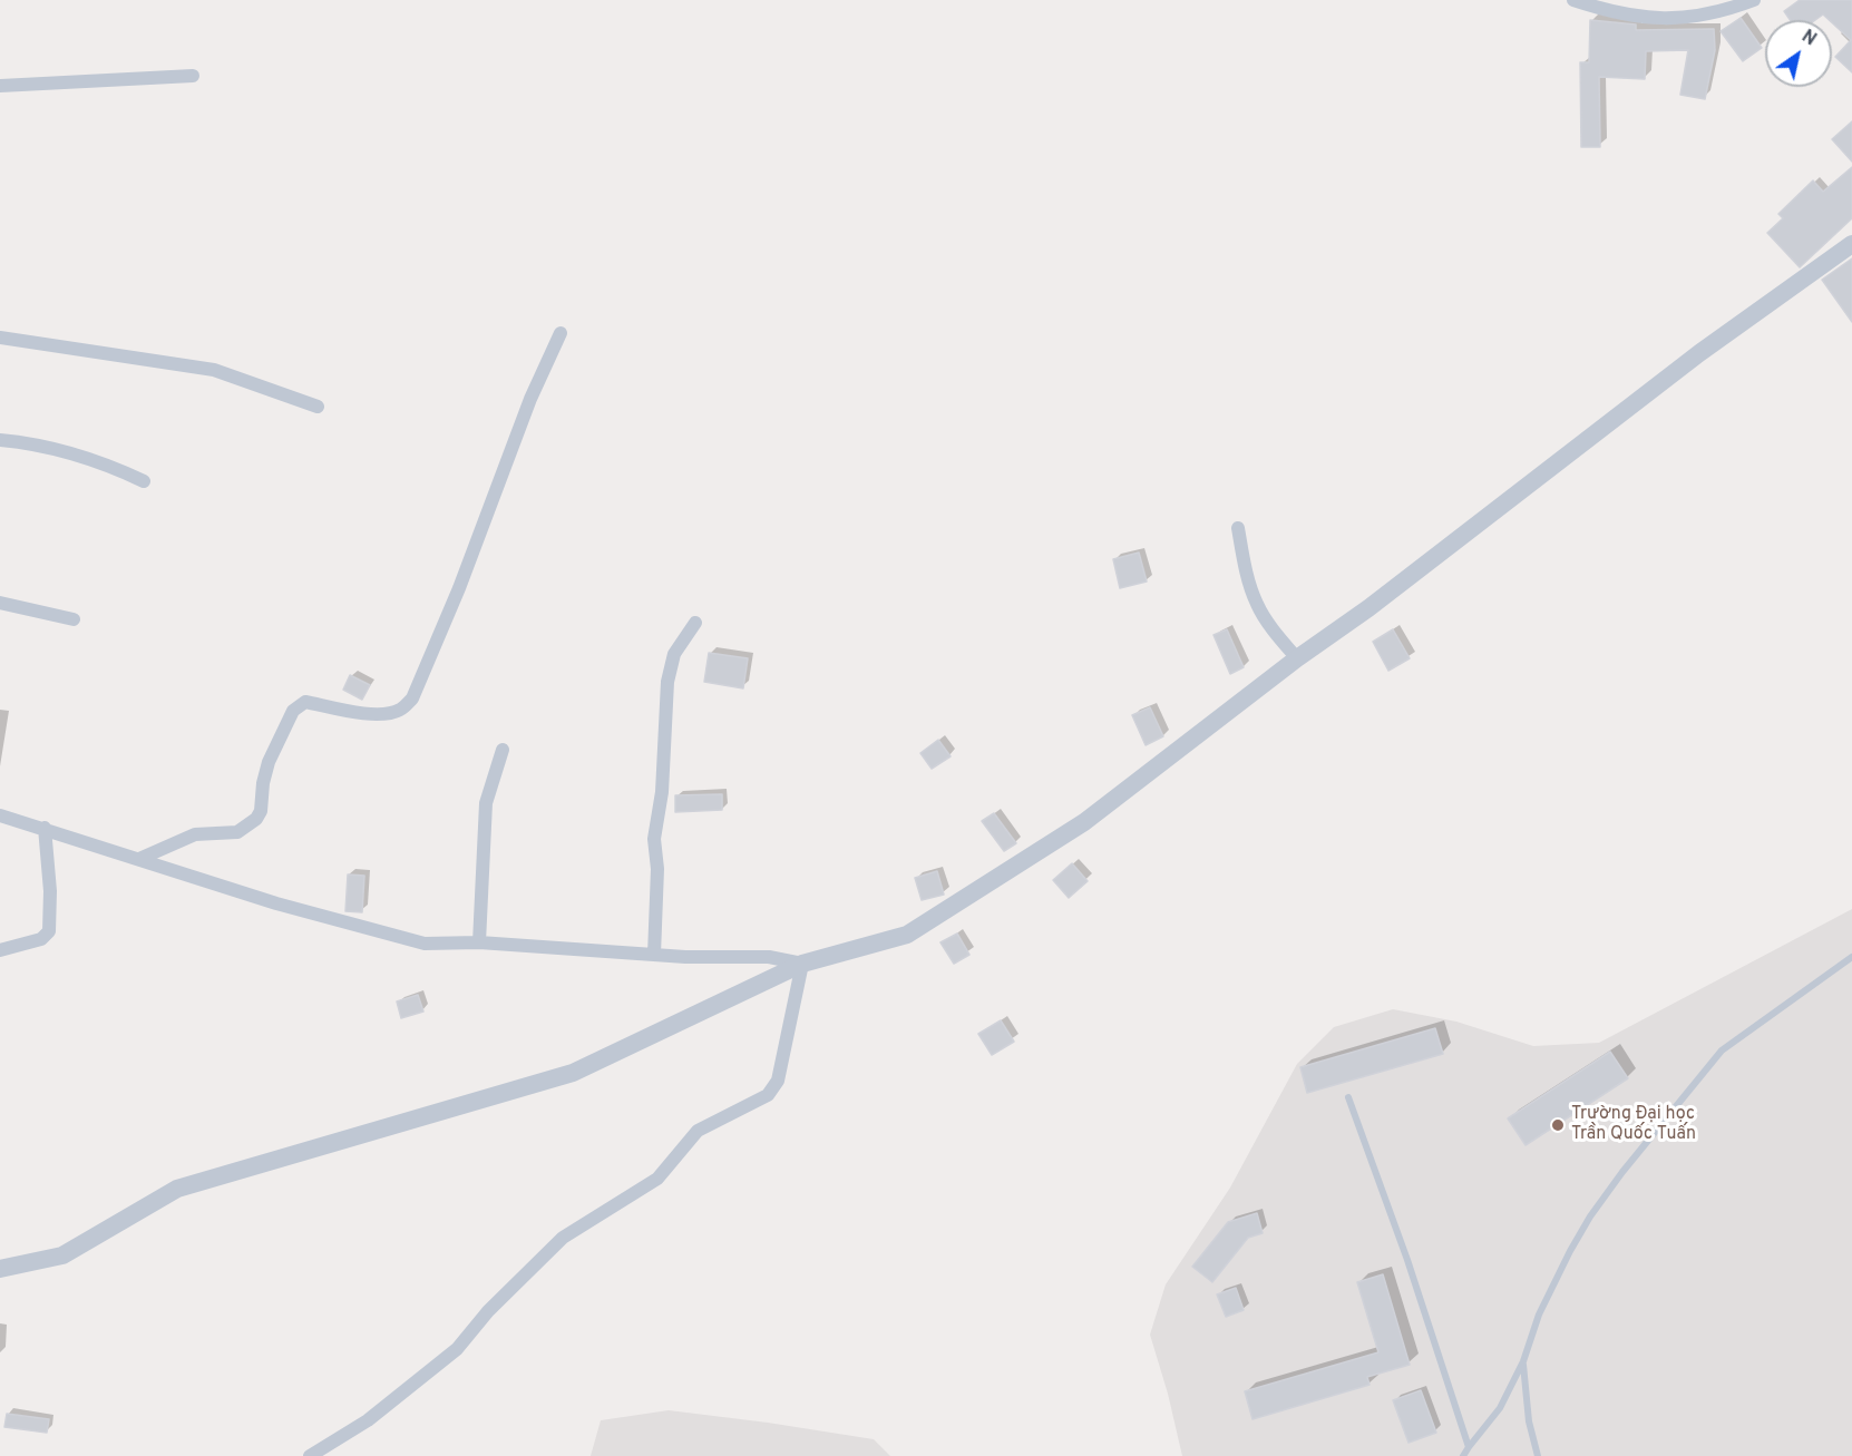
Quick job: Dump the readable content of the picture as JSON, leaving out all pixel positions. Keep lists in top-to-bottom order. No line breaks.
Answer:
{"places":["Trường Đại học Trần Quốc Tuấn"],"north":"top right"}
